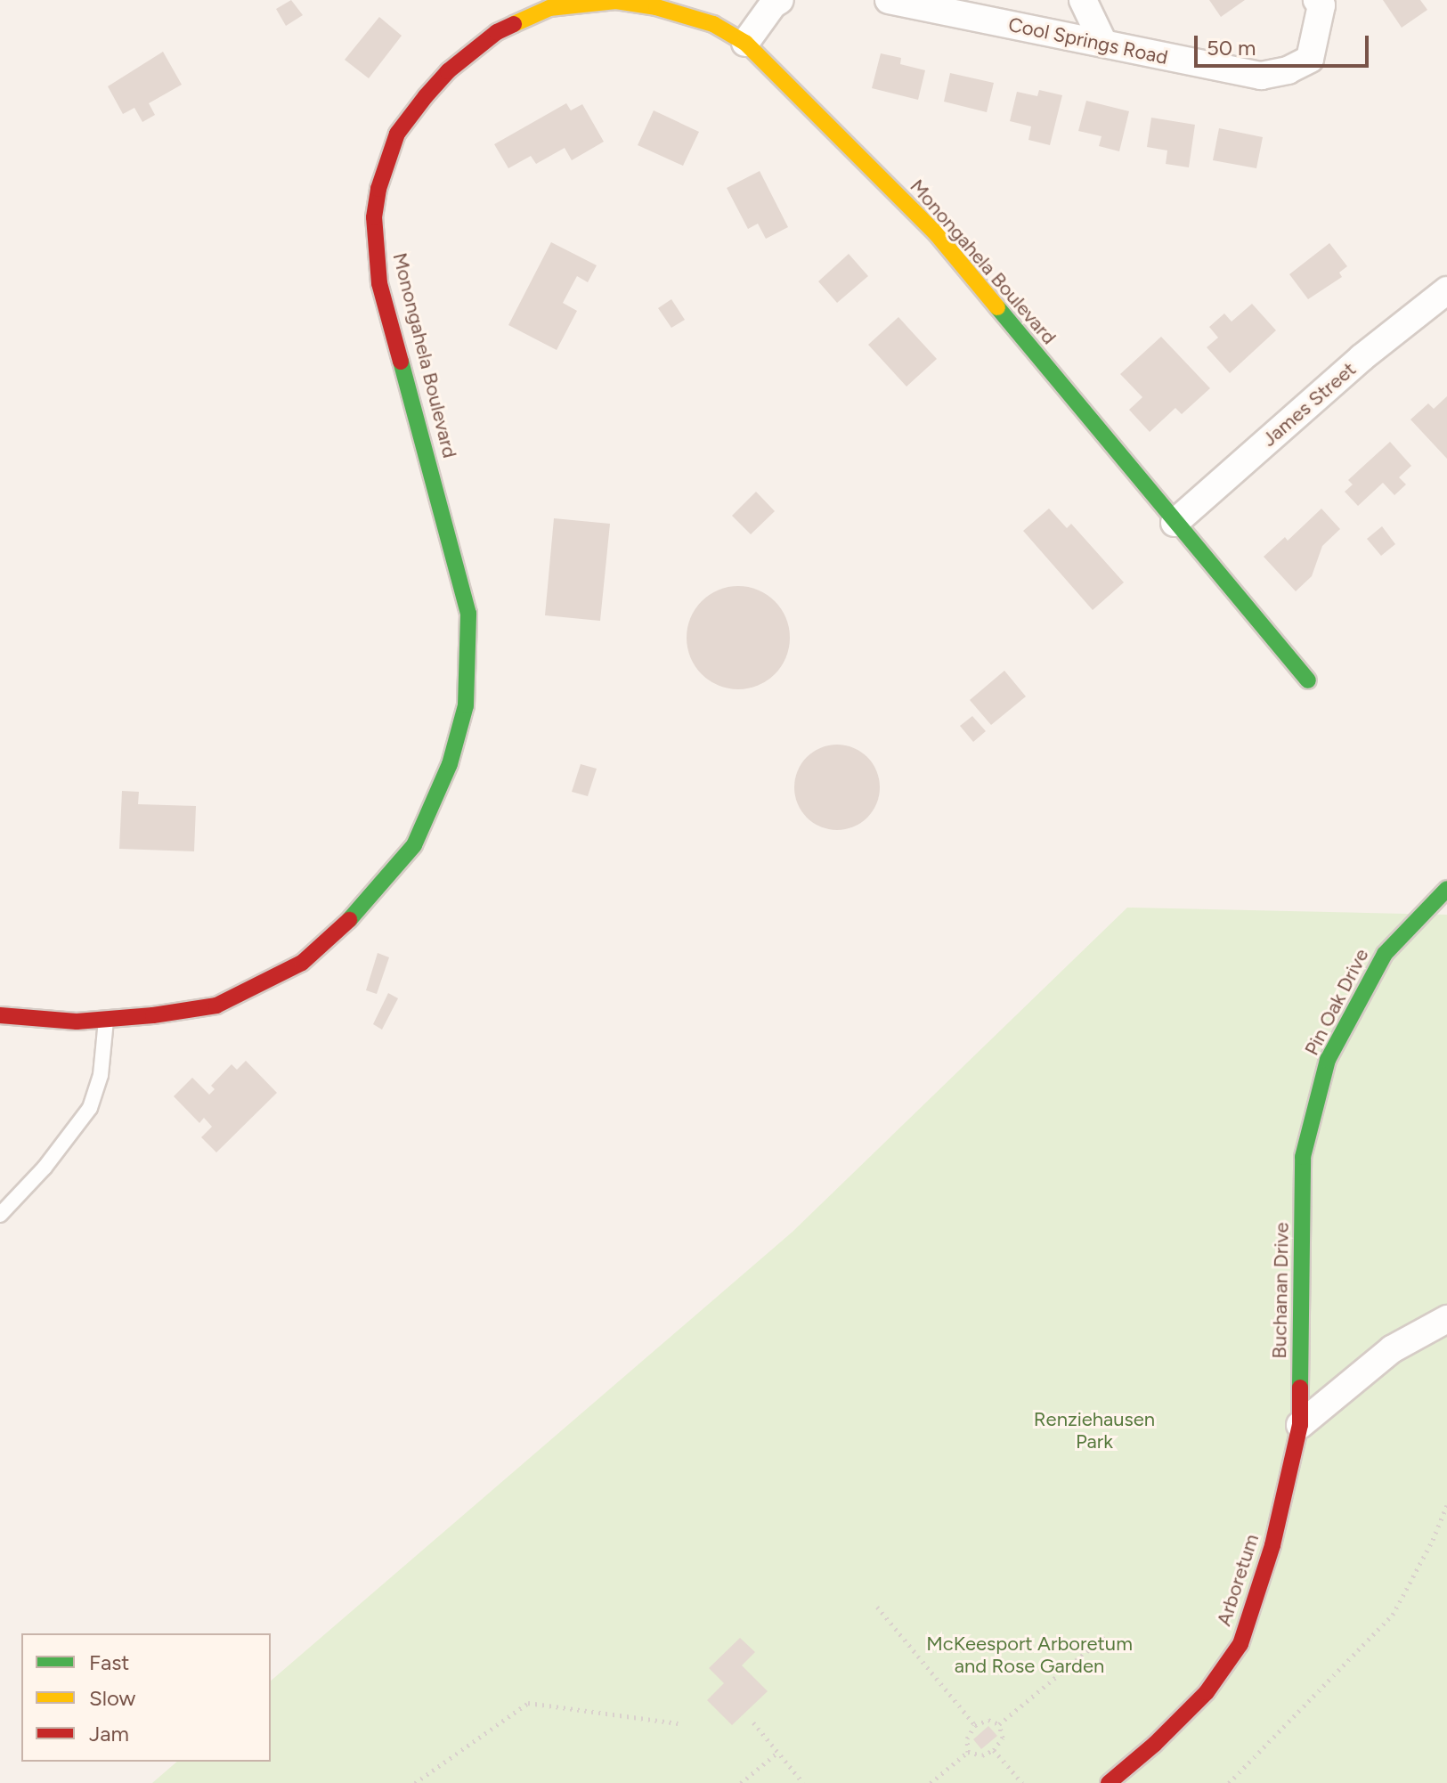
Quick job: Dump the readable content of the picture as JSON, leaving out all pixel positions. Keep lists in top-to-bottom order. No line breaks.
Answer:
{"streets":{"street":["Cool Springs Road","Monongahela Boulevard","James Street","Pin Oak Drive","Buchanan Drive","Arboretum"]},"crossings":[["Monongahela Boulevard","James Street"],["Pin Oak Drive","Buchanan Drive"],["Buchanan Drive","Arboretum"]],"parks":["Renziehausen Park","McKeesport Arboretum and Rose Garden"],"legend":["Fast","Slow","Jam"],"scale_bar":"50 m"}
